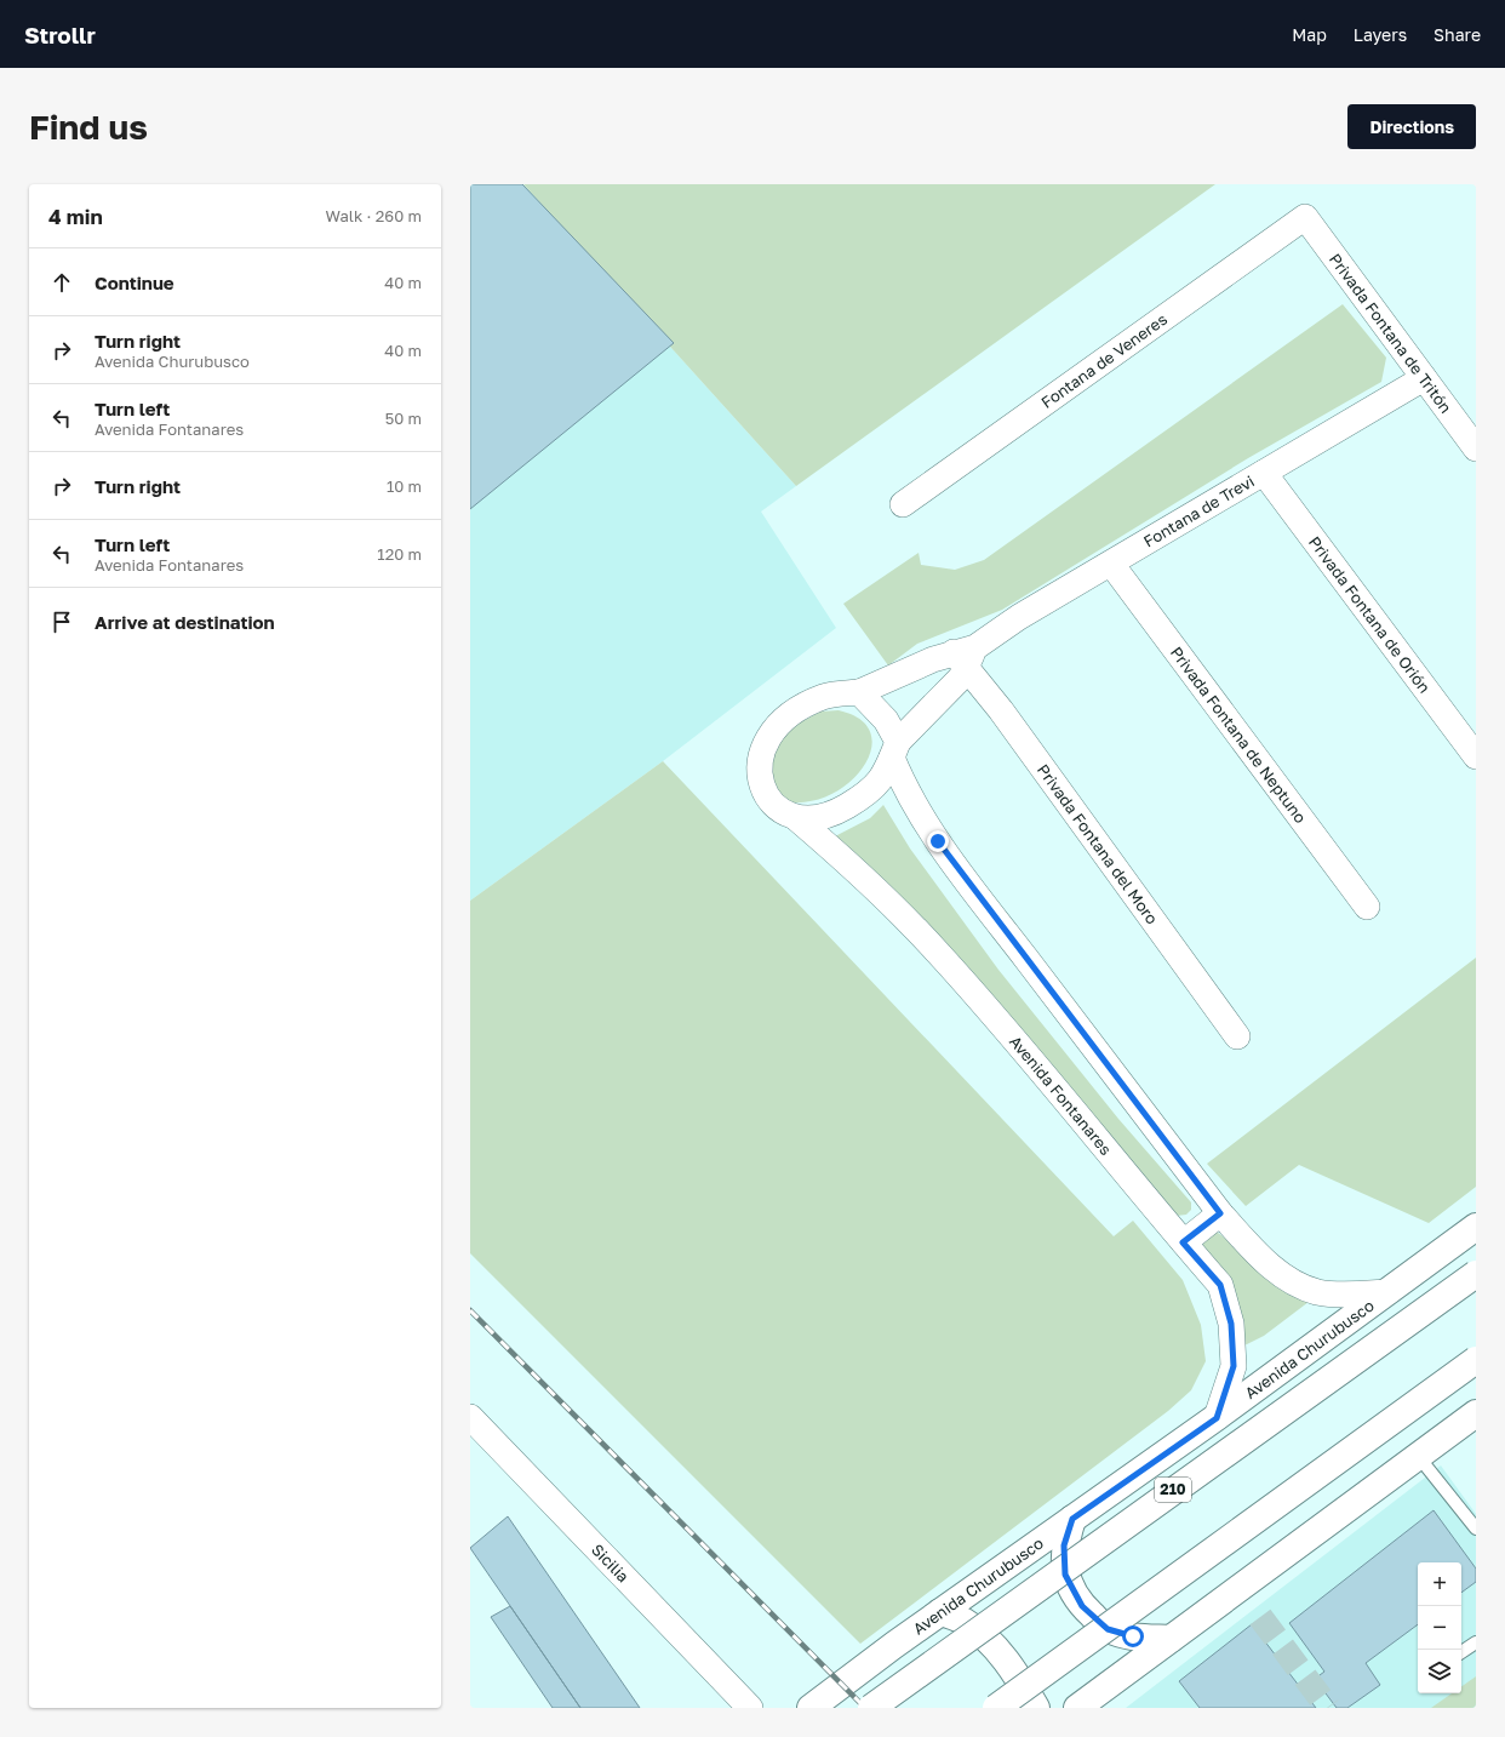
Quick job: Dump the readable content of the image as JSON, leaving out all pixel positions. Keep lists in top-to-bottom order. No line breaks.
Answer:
{"streets":{"main road":["Avenida Churubusco","210"],"street":["Privada Fontana de Tritón","Fontana de Veneres","Fontana de Trevi","Privada Fontana de Orión","Privada Fontana de Neptuno","Privada Fontana del Moro","Avenida Fontanares","Sicilia"]},"crossings":[["Privada Fontana de Tritón","Fontana de Veneres"],["Privada Fontana de Tritón","Fontana de Trevi"],["Fontana de Trevi","Privada Fontana de Orión"],["Fontana de Trevi","Privada Fontana de Neptuno"],["Fontana de Trevi","Privada Fontana del Moro"],["Avenida Fontanares","Avenida Churubusco"]],"page":{"header":"Strollr","nav":["Map","Layers","Share"],"buttons":"Directions","title":"Find us","heading":["4 min","Walk · 260 m"],"list":[["Continue","40 m"],["Turn right","Avenida Churubusco","40 m"],["Turn left","Avenida Fontanares","50 m"],["Turn right","10 m"],["Turn left","Avenida Fontanares","120 m"],"Arrive at destination"],"map_buttons":["+","−"]}}
